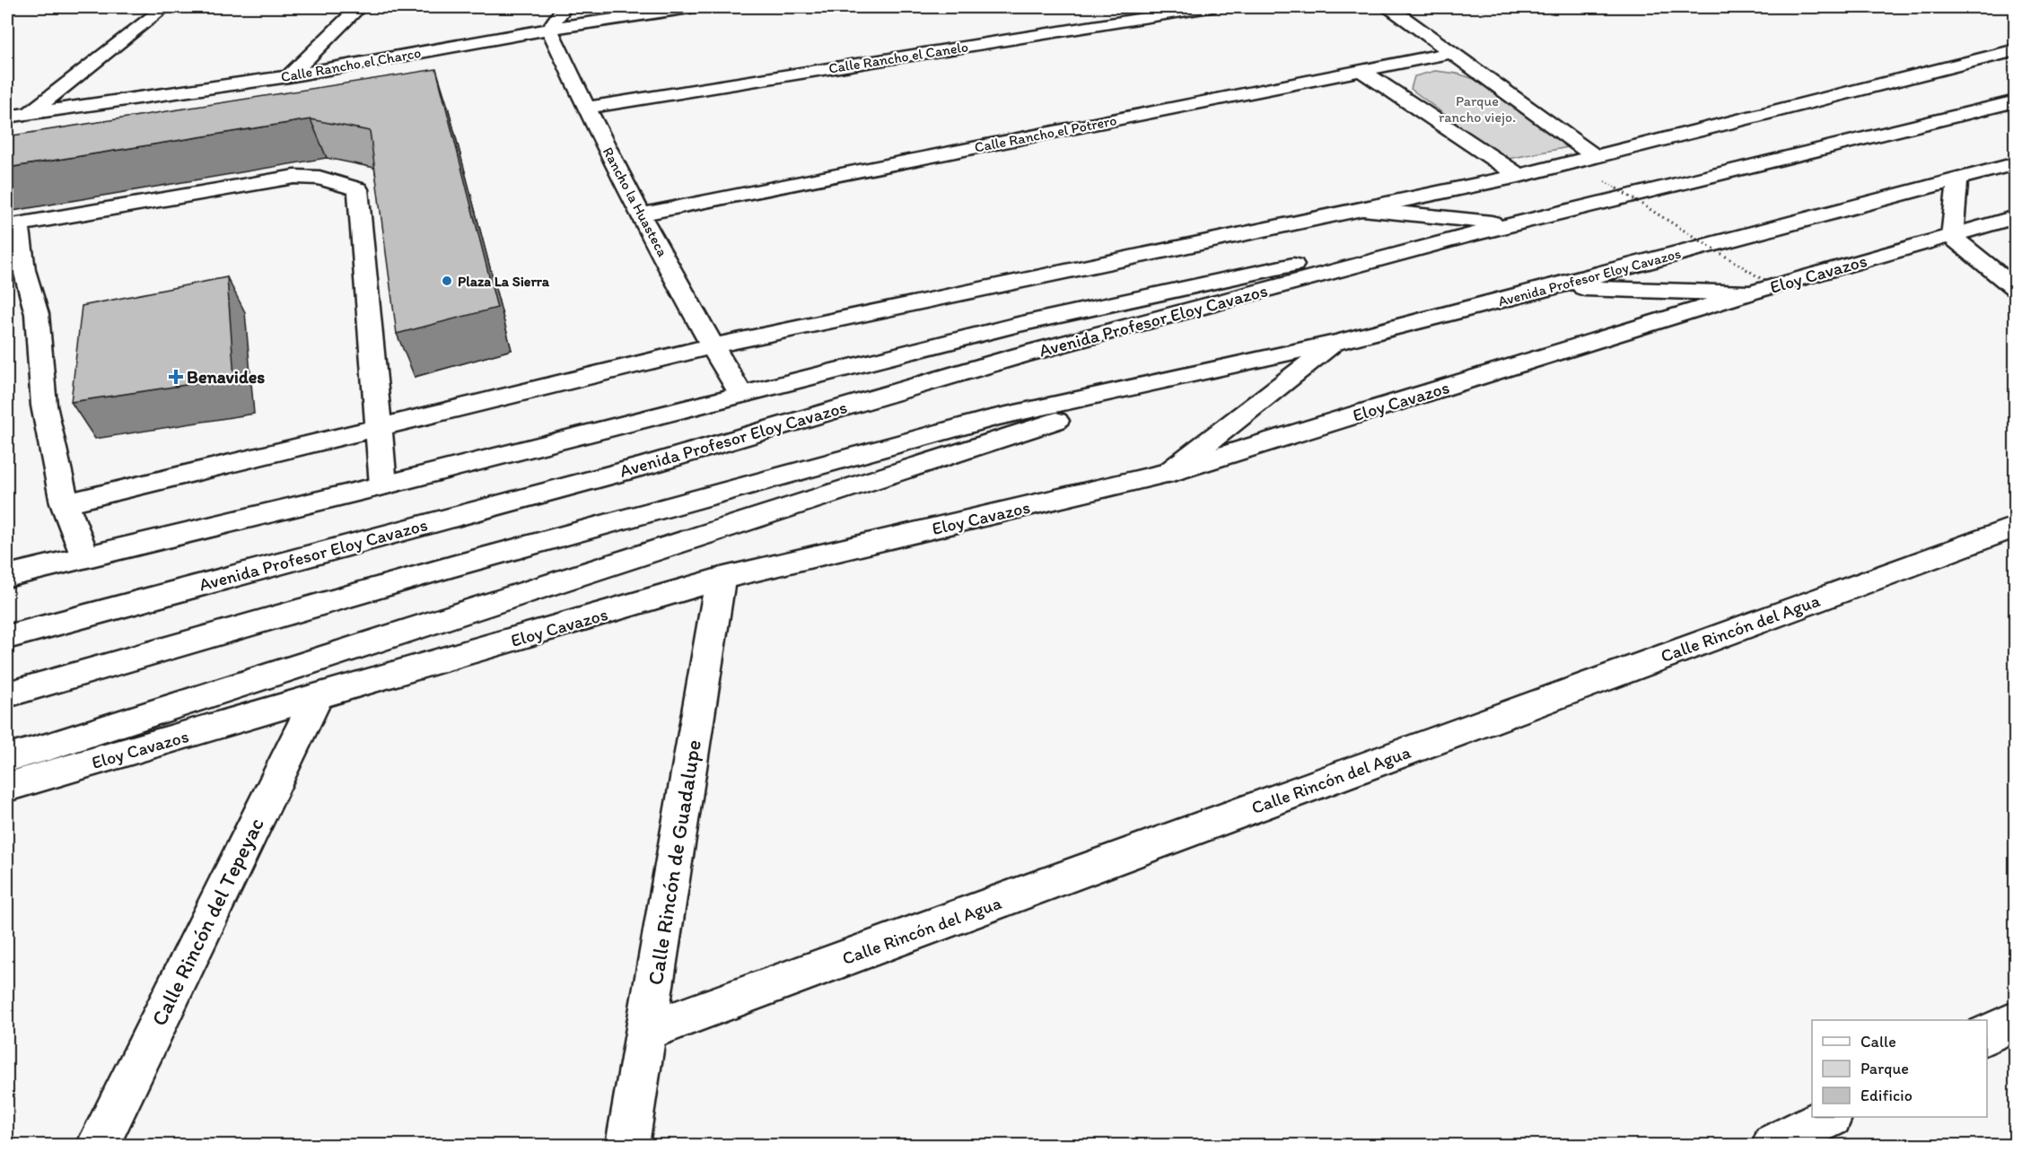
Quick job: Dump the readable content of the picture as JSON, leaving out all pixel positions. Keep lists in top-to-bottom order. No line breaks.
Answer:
{"streets":{"street":["Calle Rancho el Canelo","Calle Rancho el Charco","Calle Rancho el Potrero","Rancho la Huasteca","Eloy Cavazos","Avenida Profesor Eloy Cavazos","Calle Rincón del Agua","Calle Rincón de Guadalupe","Calle Rincón del Tepeyac"]},"crossings":[["Calle Rancho el Canelo","Rancho la Huasteca"],["Calle Rancho el Charco","Rancho la Huasteca"],["Calle Rancho el Potrero","Rancho la Huasteca"],["Rancho la Huasteca","Avenida Profesor Eloy Cavazos"],["Eloy Cavazos","Calle Rincón de Guadalupe"],["Eloy Cavazos","Calle Rincón del Tepeyac"],["Calle Rincón del Agua","Calle Rincón de Guadalupe"]],"parks":["Parque rancho viejo."],"places":{"other":["Plaza La Sierra"],"health":["Benavides"]},"legend":["Calle","Parque","Edificio"]}
